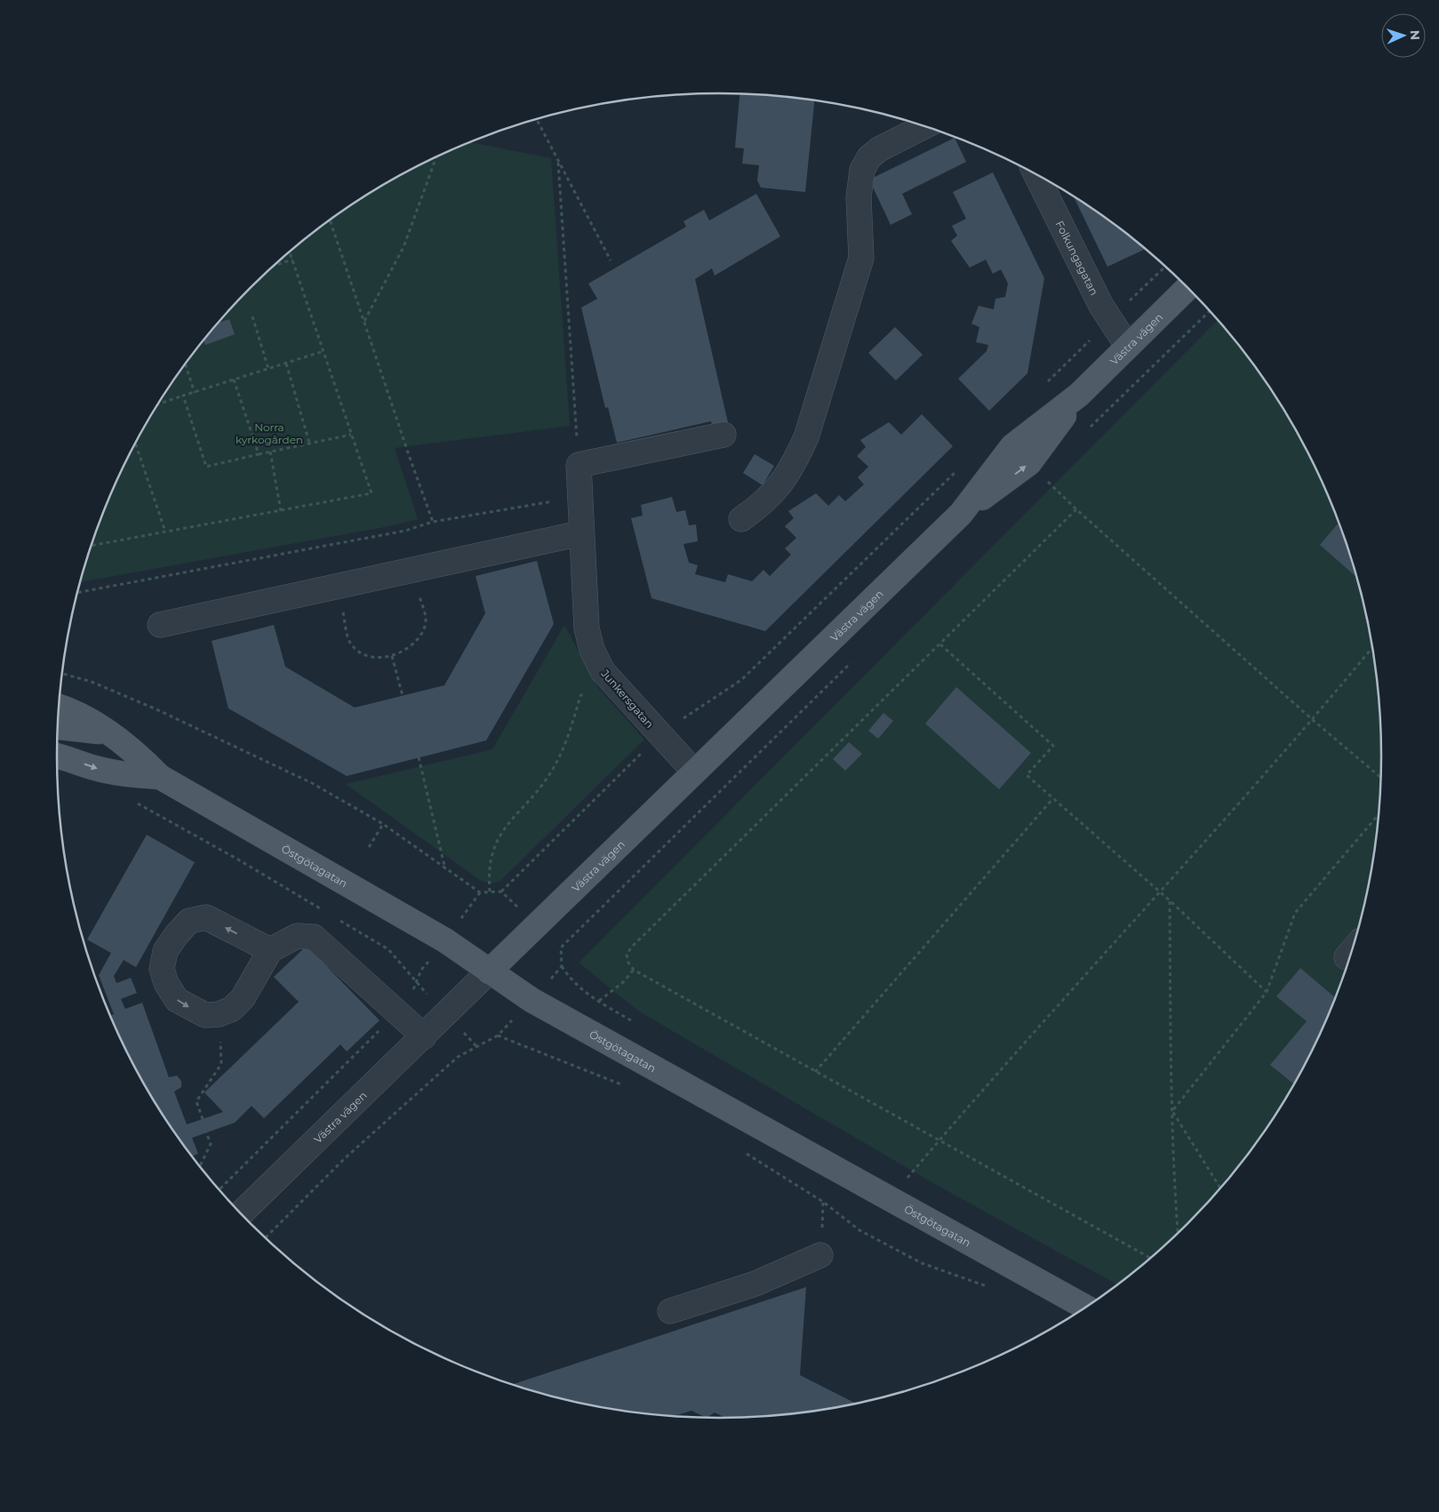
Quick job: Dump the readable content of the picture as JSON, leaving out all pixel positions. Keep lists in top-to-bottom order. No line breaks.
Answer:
{"streets":{"main road":["Västra vägen","Östgötagatan"],"street":["Folkungagatan","Junkersgatan"]},"crossings":[["Folkungagatan","Västra vägen"],["Västra vägen","Junkersgatan"],["Västra vägen","Östgötagatan"]],"parks":["Norra kyrkogården"],"north":"right"}
